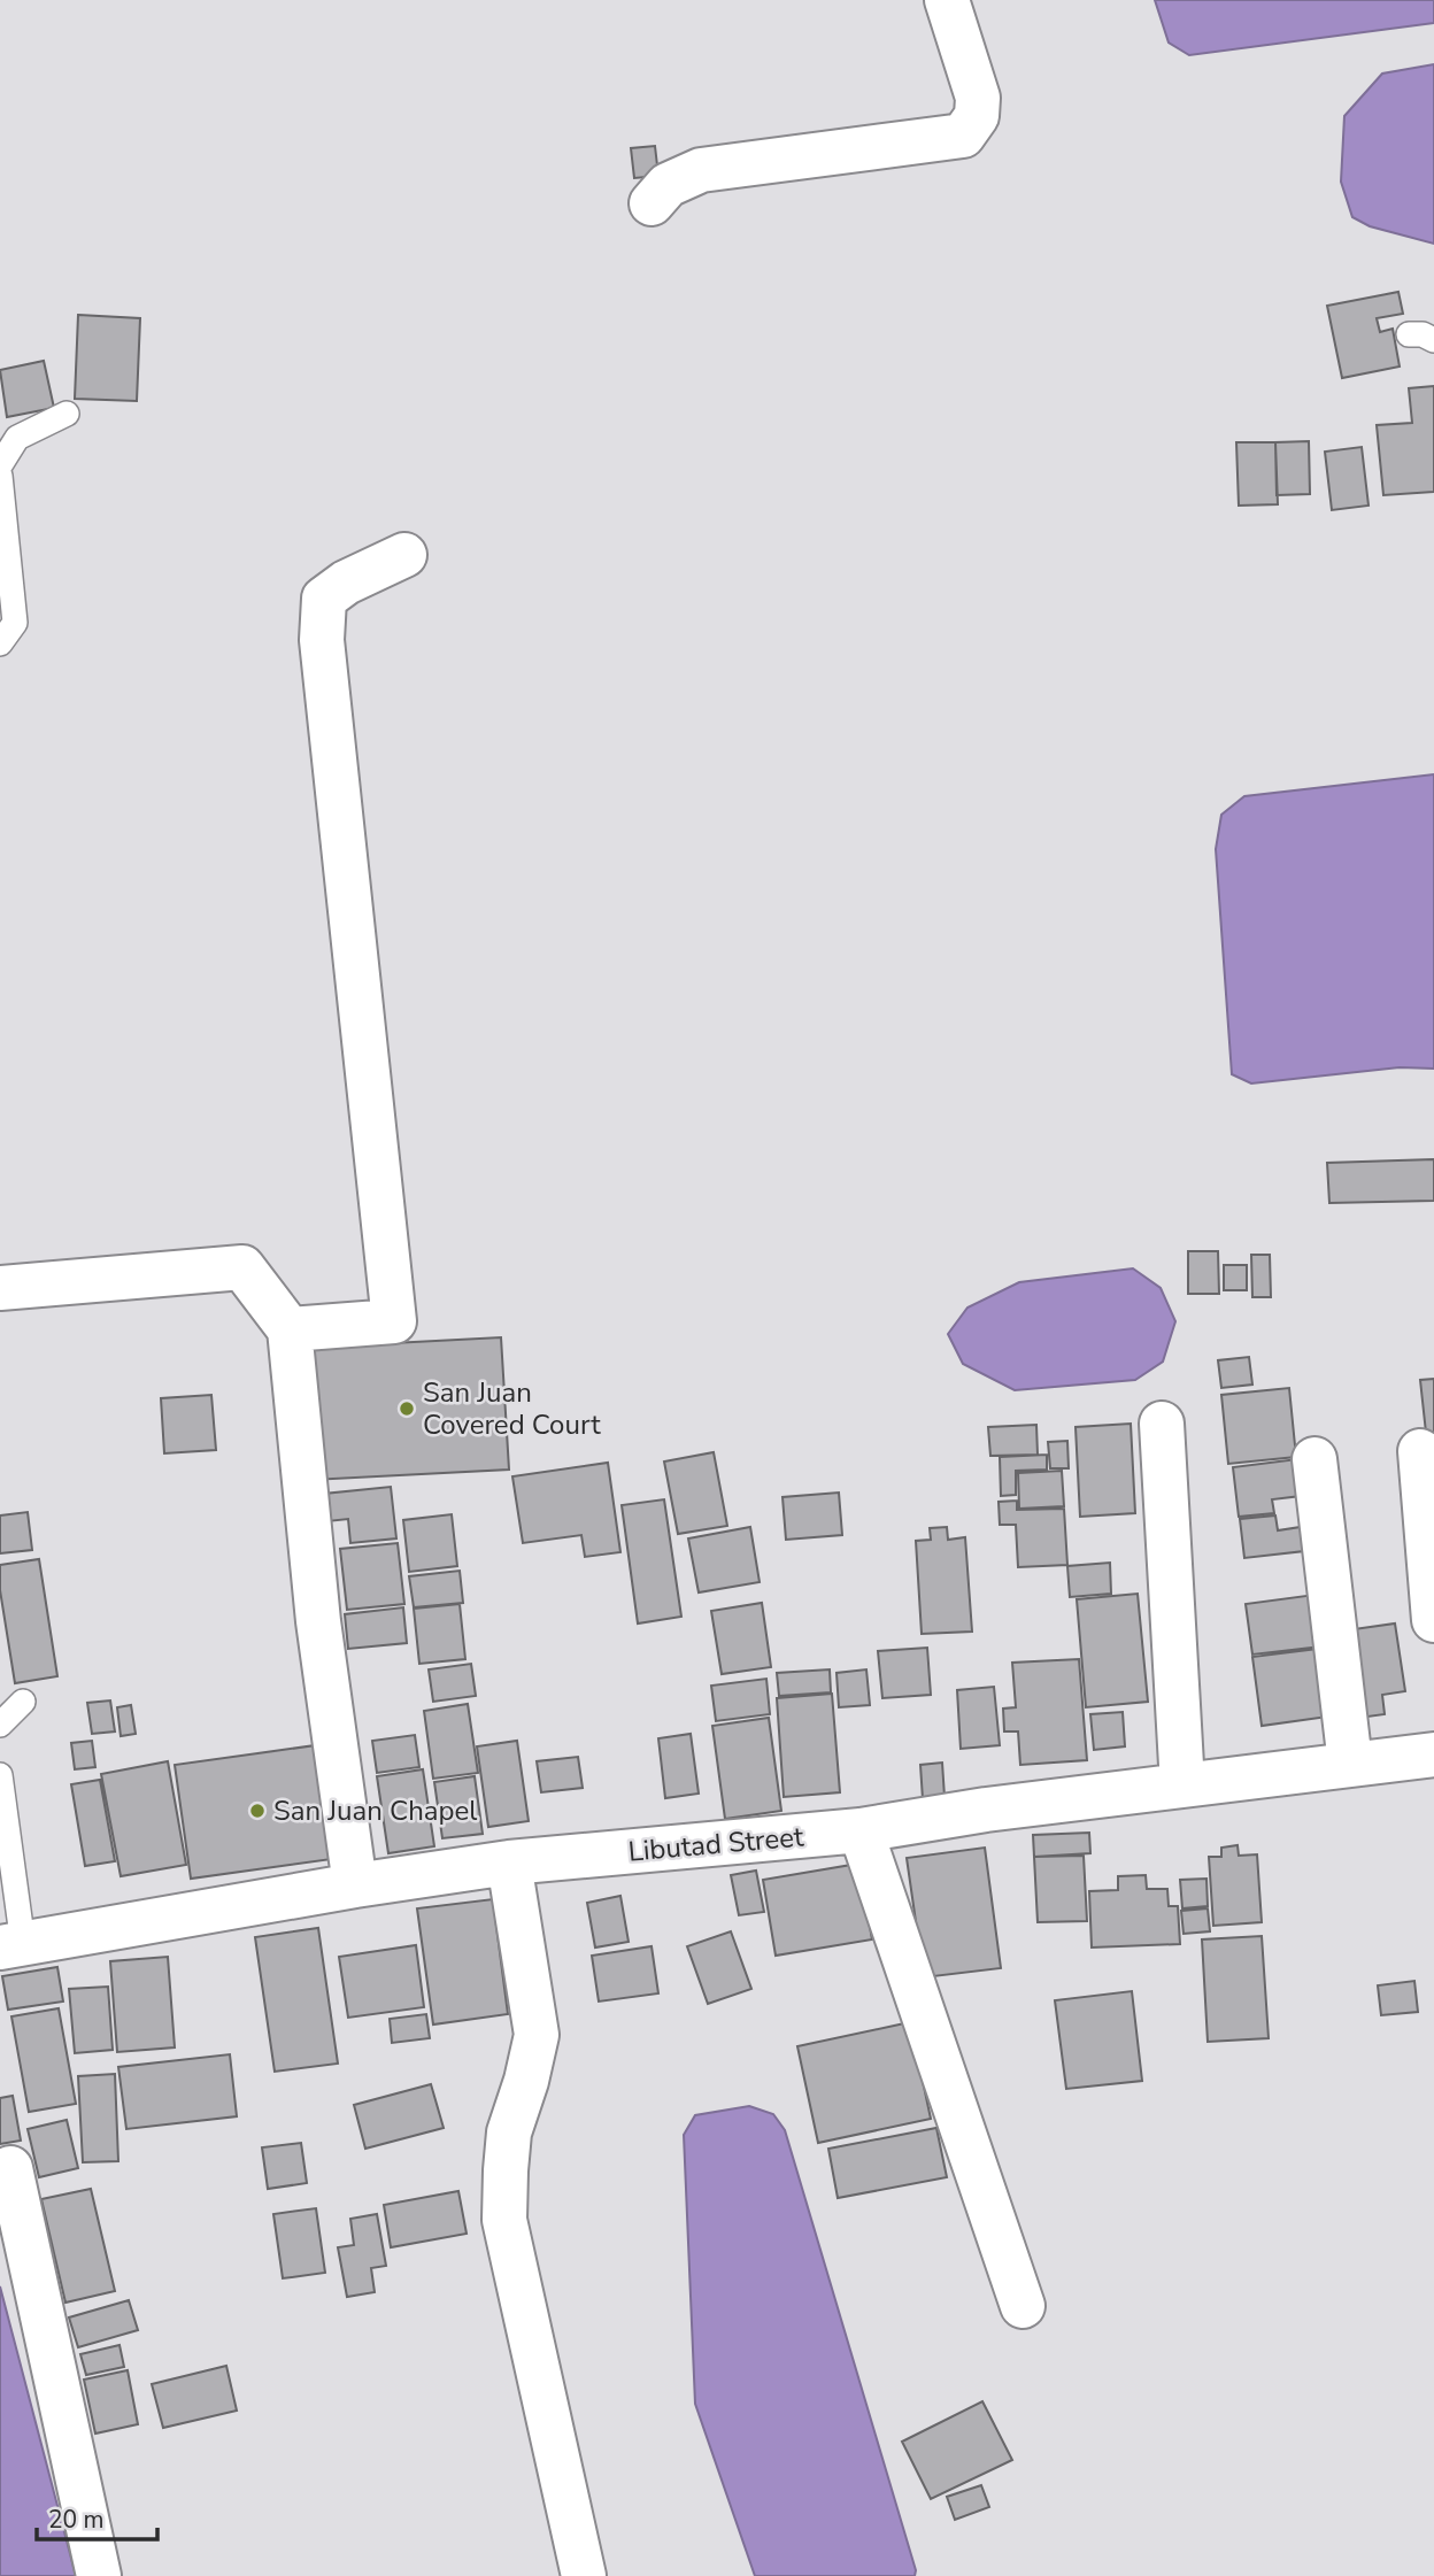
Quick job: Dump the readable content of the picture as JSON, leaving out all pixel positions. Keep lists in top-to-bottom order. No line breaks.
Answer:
{"streets":{"street":["Libutad Street"]},"places":["San Juan Covered Court","San Juan Chapel"],"scale_bar":"20 m"}
